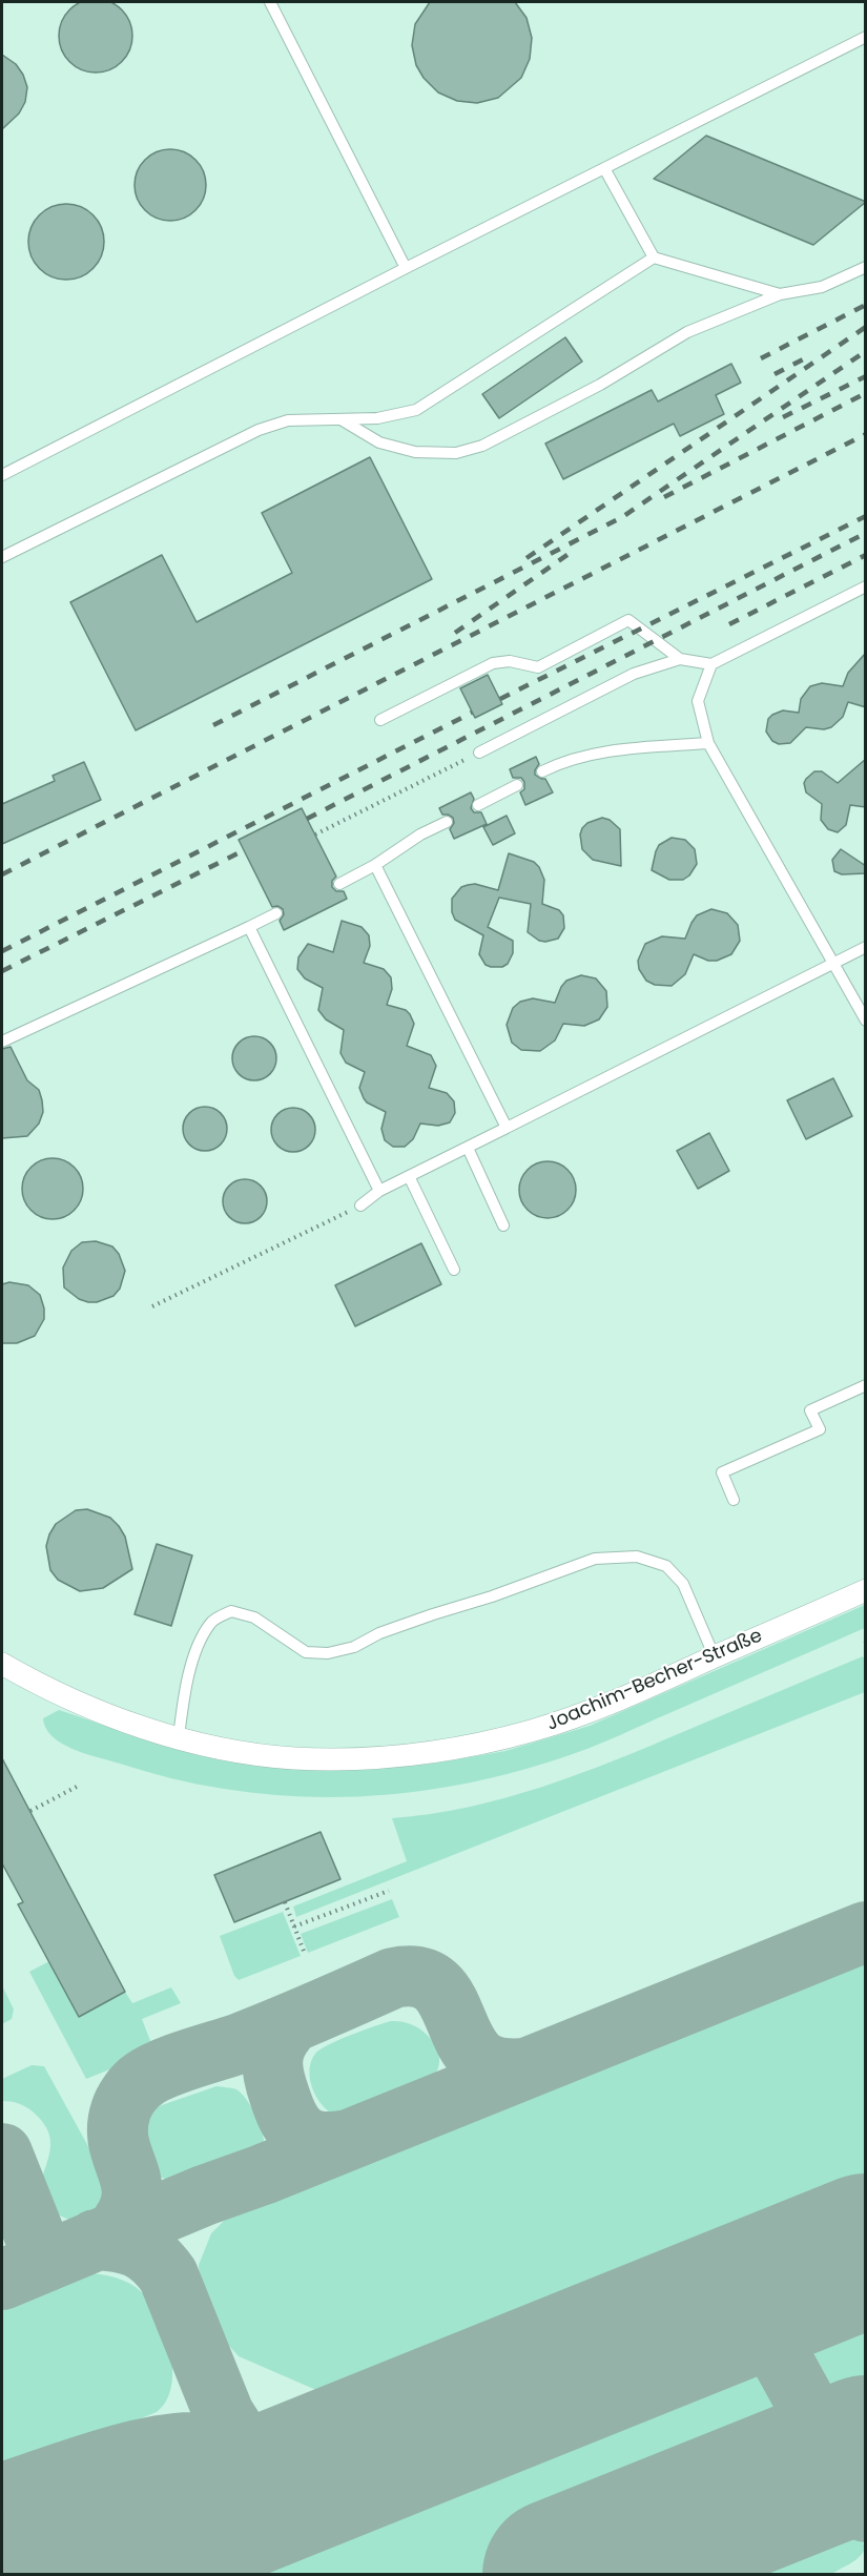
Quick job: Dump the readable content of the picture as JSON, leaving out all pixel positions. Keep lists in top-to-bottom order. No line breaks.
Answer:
{"streets":{"street":["Joachim-Becher-Straße"]}}
